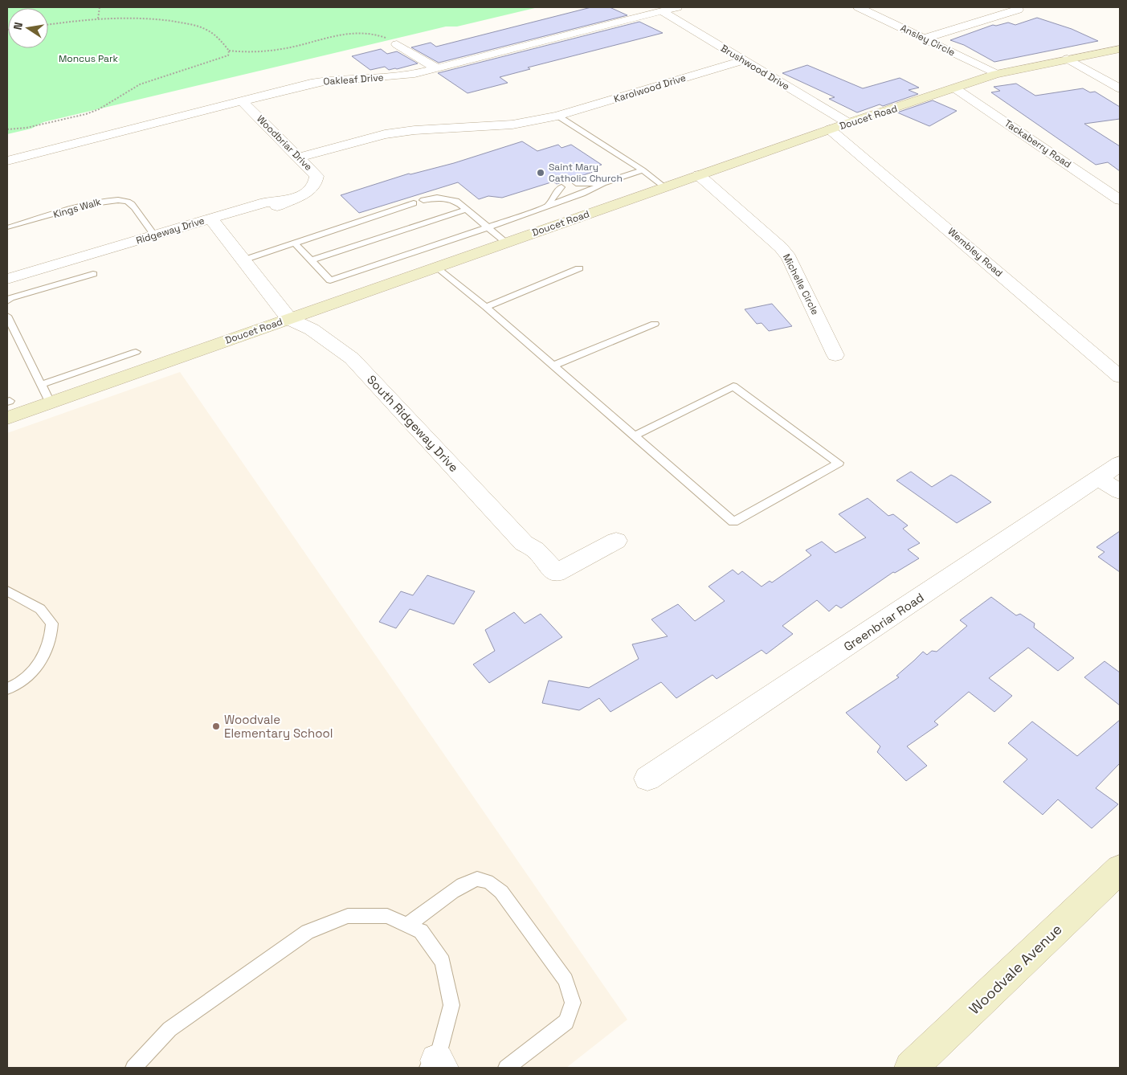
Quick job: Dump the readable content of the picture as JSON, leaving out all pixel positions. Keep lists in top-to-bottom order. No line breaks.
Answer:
{"streets":{"street":["Ansley Circle","Brushwood Drive","Oakleaf Drive","Karolwood Drive","Doucet Road","Woodbriar Drive","Tackaberry Road","Ridgeway Drive","Wembley Road","Michelle Circle","South Ridgeway Drive","Greenbriar Road","Woodvale Avenue"],"lane":["Kings Walk"]},"crossings":[["Ansley Circle","Doucet Road"],["Brushwood Drive","Oakleaf Drive"],["Brushwood Drive","Karolwood Drive"],["Brushwood Drive","Doucet Road"],["Oakleaf Drive","Woodbriar Drive"],["Karolwood Drive","Woodbriar Drive"],["Doucet Road","Tackaberry Road"],["Doucet Road","Ridgeway Drive"],["Doucet Road","Wembley Road"],["Doucet Road","Michelle Circle"],["Doucet Road","South Ridgeway Drive"],["Woodbriar Drive","Ridgeway Drive"],["Kings Walk","Ridgeway Drive"],["Ridgeway Drive","South Ridgeway Drive"]],"parks":["Moncus Park"],"places":["Saint Mary Catholic Church","Woodvale Elementary School"],"north":"left"}
